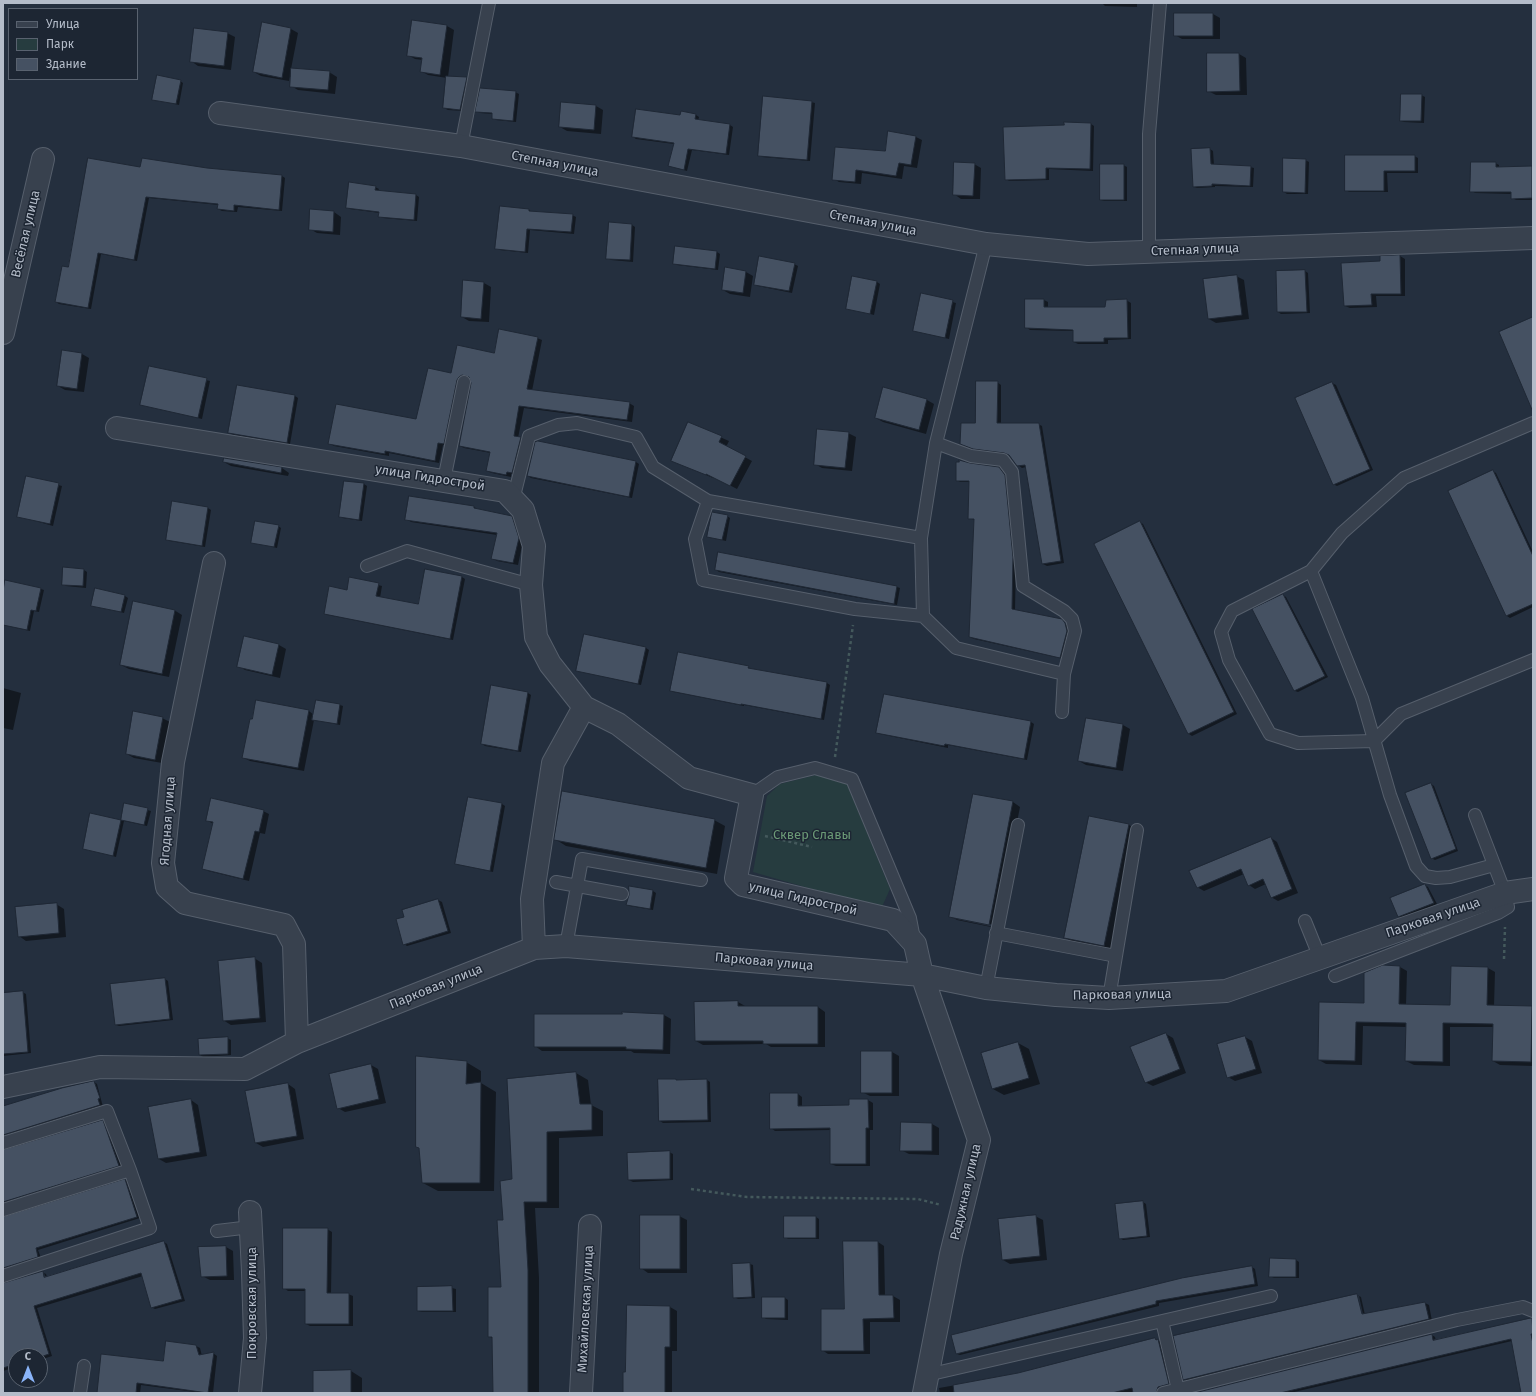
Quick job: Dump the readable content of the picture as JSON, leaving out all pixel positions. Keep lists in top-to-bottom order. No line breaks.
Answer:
{"streets":{"street":["Степная улица","Весёлая улица","улица Гидрострой","Ягодная улица","Парковая улица","Радужная улица","Покровская улица","Михайловская улица"]},"crossings":[["улица Гидрострой","Парковая улица"],["улица Гидрострой","Радужная улица"],["Ягодная улица","Парковая улица"],["Парковая улица","Радужная улица"]],"parks":["Сквер Славы"],"legend":["Улица","Парк","Здание"],"north":"top"}
